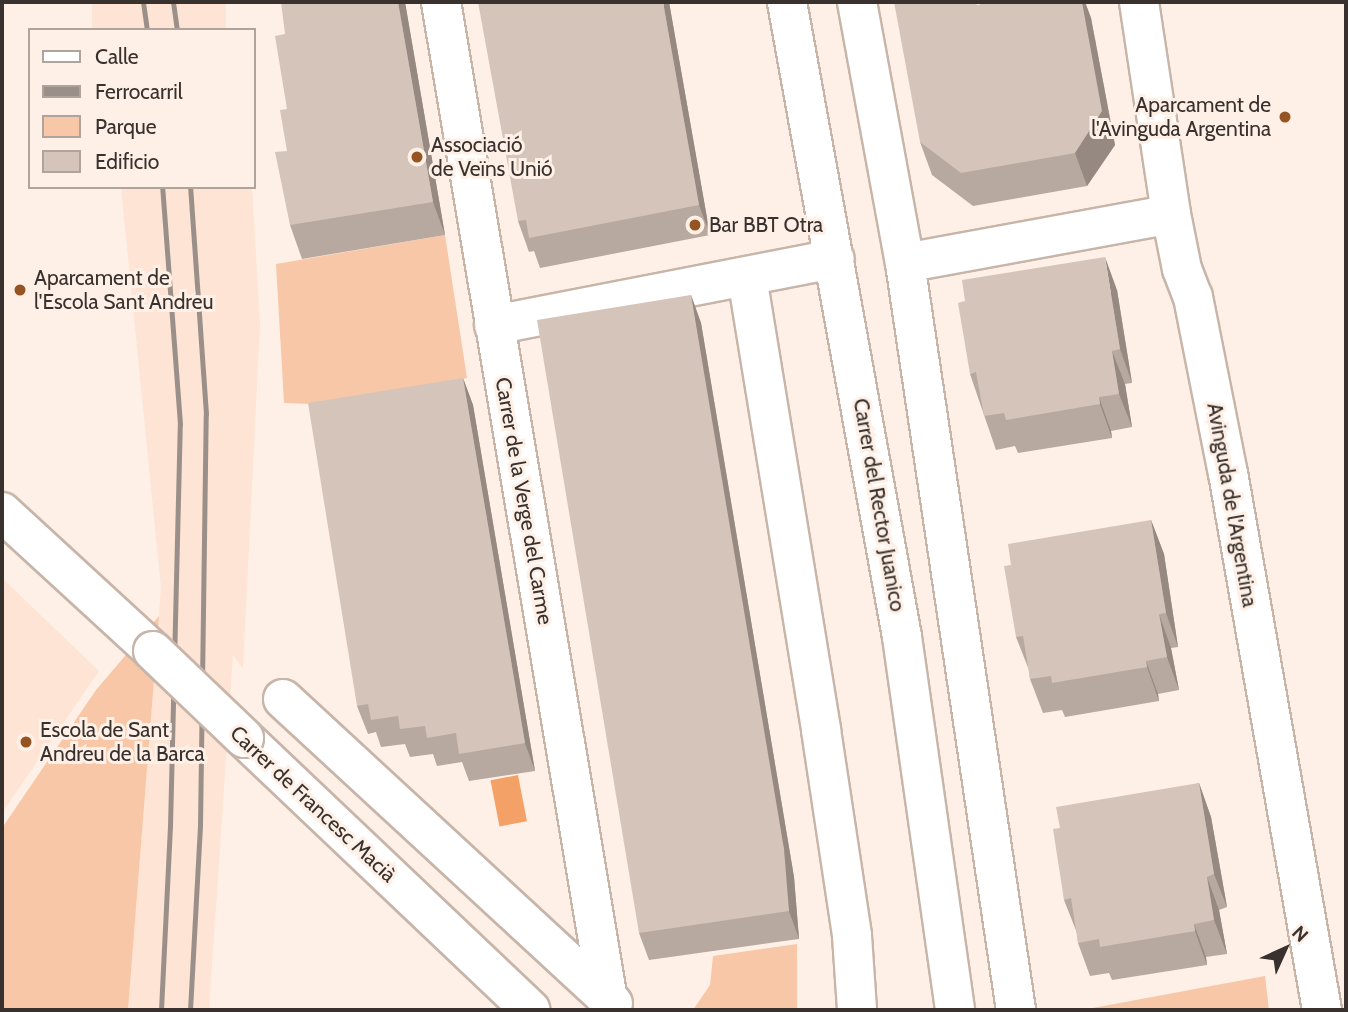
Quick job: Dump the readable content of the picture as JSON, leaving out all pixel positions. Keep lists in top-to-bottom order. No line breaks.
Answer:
{"streets":{"street":["Carrer de la Verge del Carme","Carrer del Rector Juanico","Avinguda de l'Argentina","Carrer de Francesc Macià"]},"places":["Aparcament de l'Avinguda Argentina","Associació de Veïns Unió","Bar BBT Otra","Aparcament de l'Escola Sant Andreu","Escola de Sant Andreu de la Barca"],"legend":["Calle","Ferrocarril","Parque","Edificio"],"north":"top right"}
